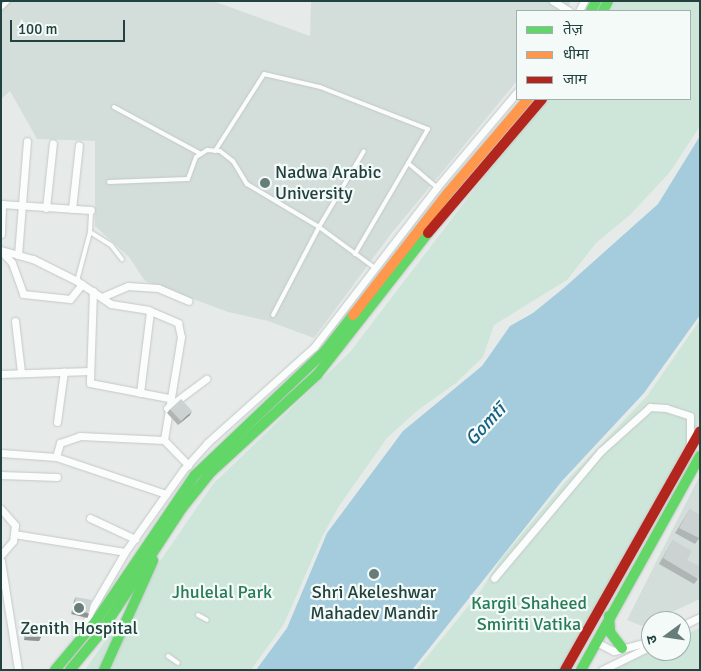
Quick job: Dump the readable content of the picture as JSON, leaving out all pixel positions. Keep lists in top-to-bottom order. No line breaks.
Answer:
{"water":["Gomtī"],"parks":["Jhulelal Park","Kargil Shaheed Smiriti Vatika"],"places":["Nadwa Arabic University","Shri Akeleshwar Mahadev Mandir","Zenith Hospital"],"legend":["तेज़","धीमा","जाम"],"scale_bar":"100 m","north":"left"}
